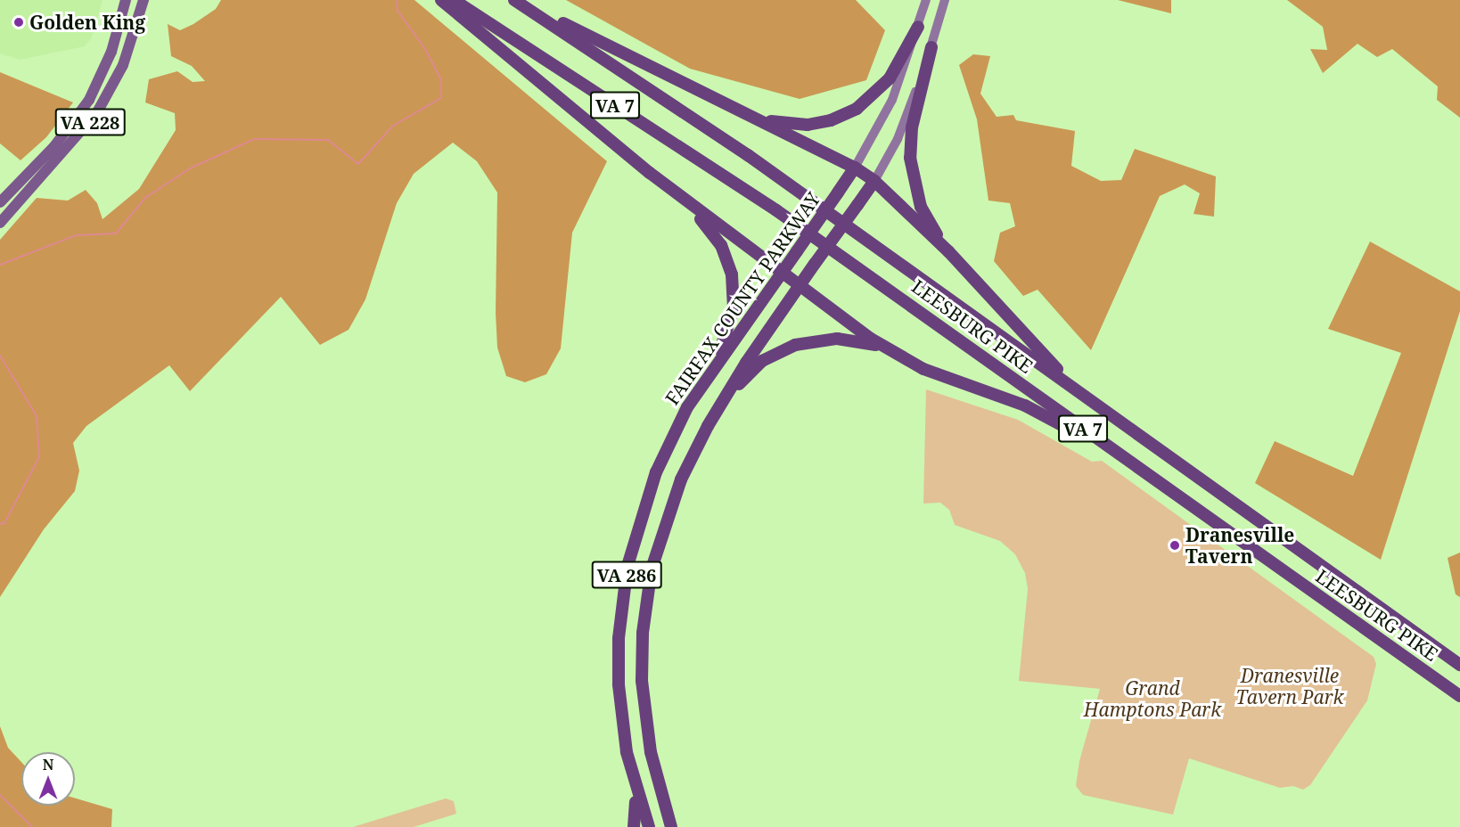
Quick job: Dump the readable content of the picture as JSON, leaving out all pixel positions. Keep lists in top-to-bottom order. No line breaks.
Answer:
{"streets":{"highway":["VA 7","FAIRFAX COUNTY PARKWAY","LEESBURG PIKE","VA 286"],"main road":["VA 228"]},"parks":["Dranesville Tavern Park","Grand Hamptons Park"],"places":["Golden King","Dranesville Tavern"],"north":"top"}
